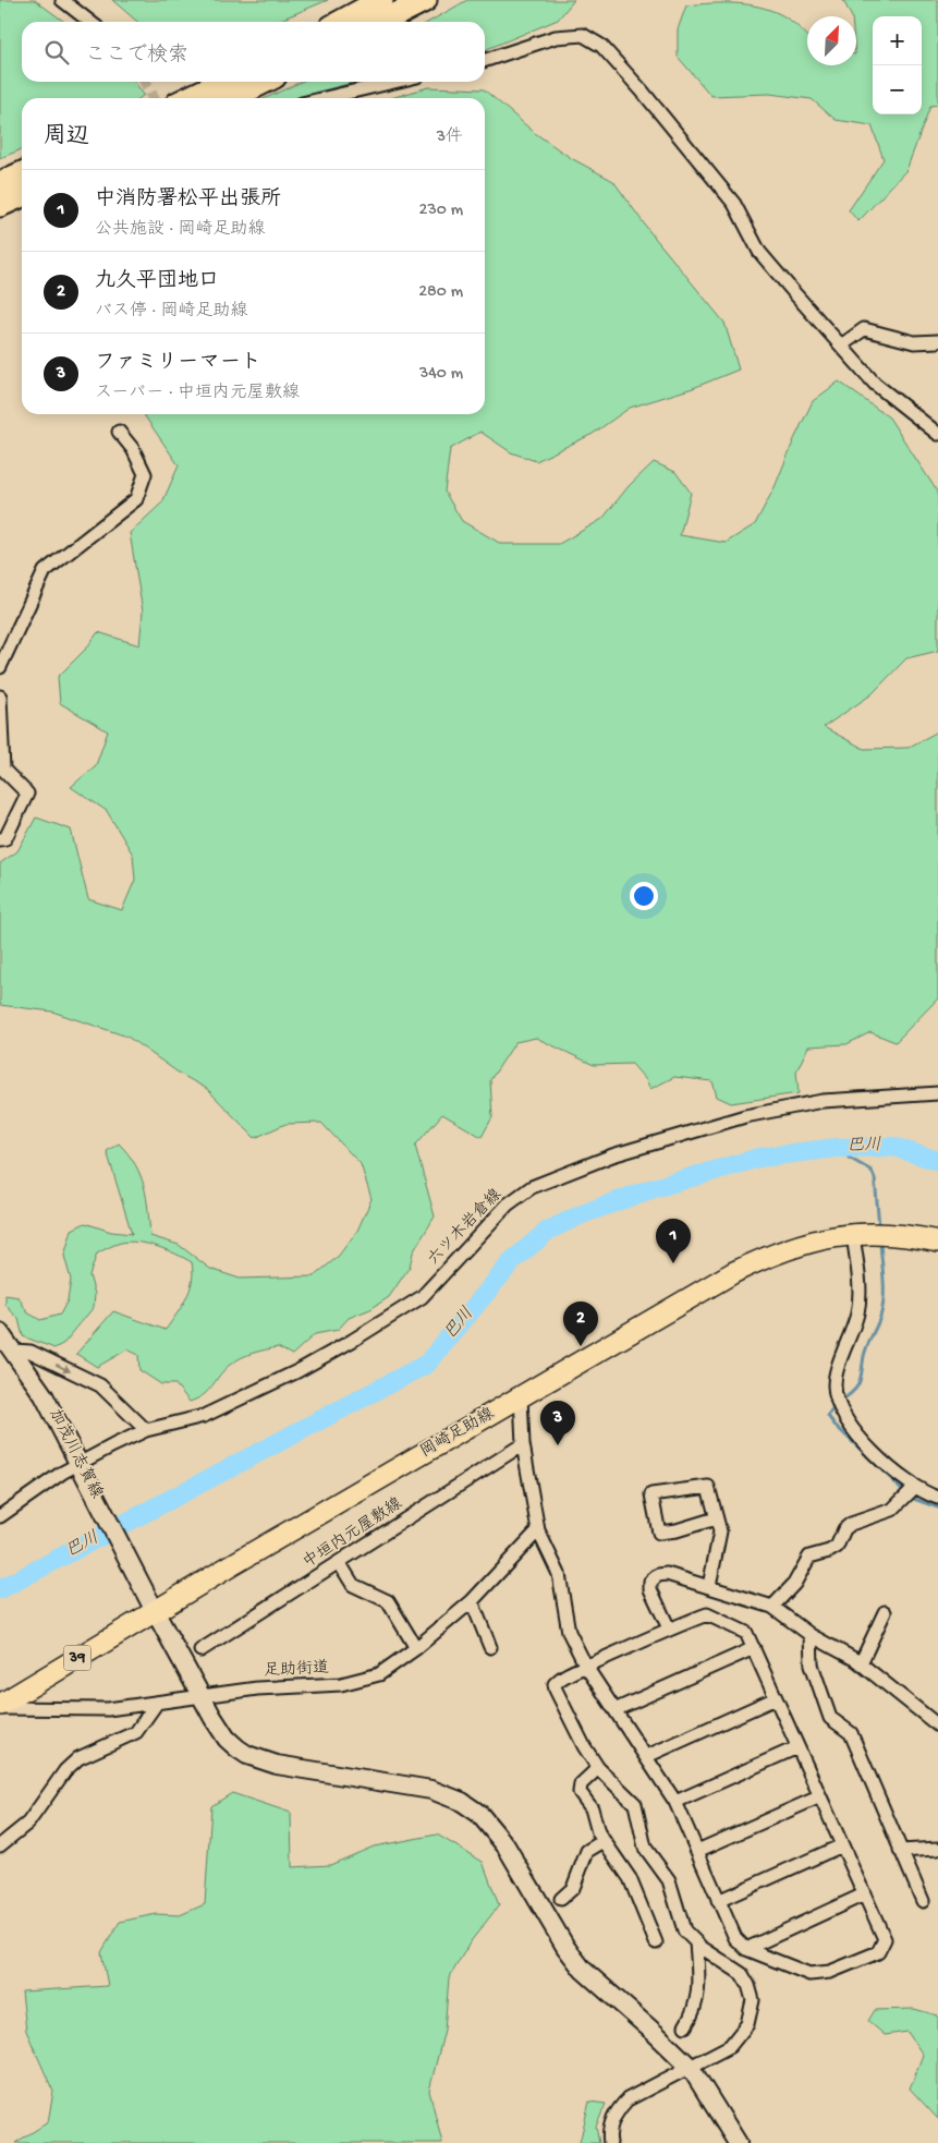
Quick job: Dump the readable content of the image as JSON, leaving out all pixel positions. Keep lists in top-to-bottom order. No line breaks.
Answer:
{"streets":{"main road":["岡崎足助線","39"],"street":["六ツ木岩倉線","加茂川志賀線","中垣内元屋敷線","足助街道"]},"crossings":[["六ツ木岩倉線","加茂川志賀線"],["岡崎足助線","加茂川志賀線"],["岡崎足助線","足助街道"],["加茂川志賀線","足助街道"]],"water":["巴川"],"north":"top right","page":{"map_buttons":["+","−"],"search":"ここで検索","heading":["周辺","3件"],"list":[{"mark":"1","name":"中消防署松平出張所","note":"公共施設 · 岡崎足助線","value":"230 m"},{"mark":"2","name":"九久平団地口","note":"バス停 · 岡崎足助線","value":"280 m"},{"mark":"3","name":"ファミリーマート","note":"スーパー · 中垣内元屋敷線","value":"340 m"}],"pins":["1","2","3"]}}
